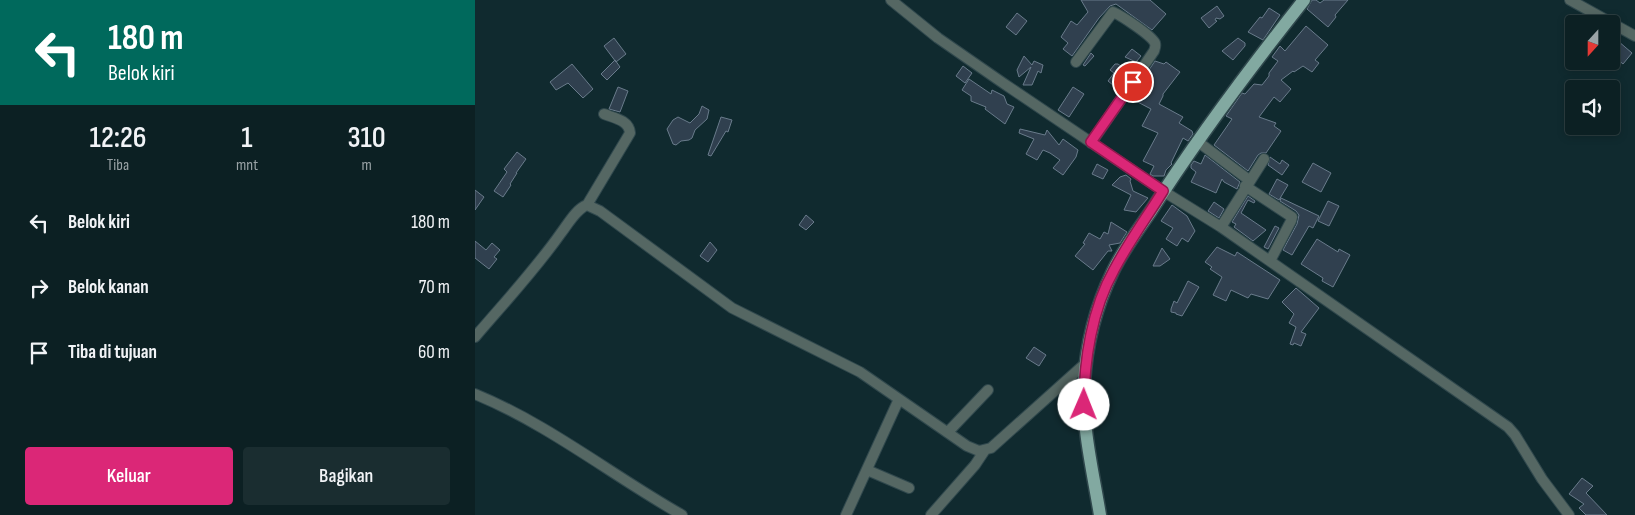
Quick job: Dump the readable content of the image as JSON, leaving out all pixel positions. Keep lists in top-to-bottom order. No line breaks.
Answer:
{"north":"bottom","page":{"turn":["180 m","Belok kiri"],"eta":["12:26","Tiba","1","mnt","310","m"],"list":[{"name":"Belok kiri","value":"180 m"},{"name":"Belok kanan","value":"70 m"},{"name":"Tiba di tujuan","value":"60 m"}],"buttons":["Keluar","Bagikan"]}}
